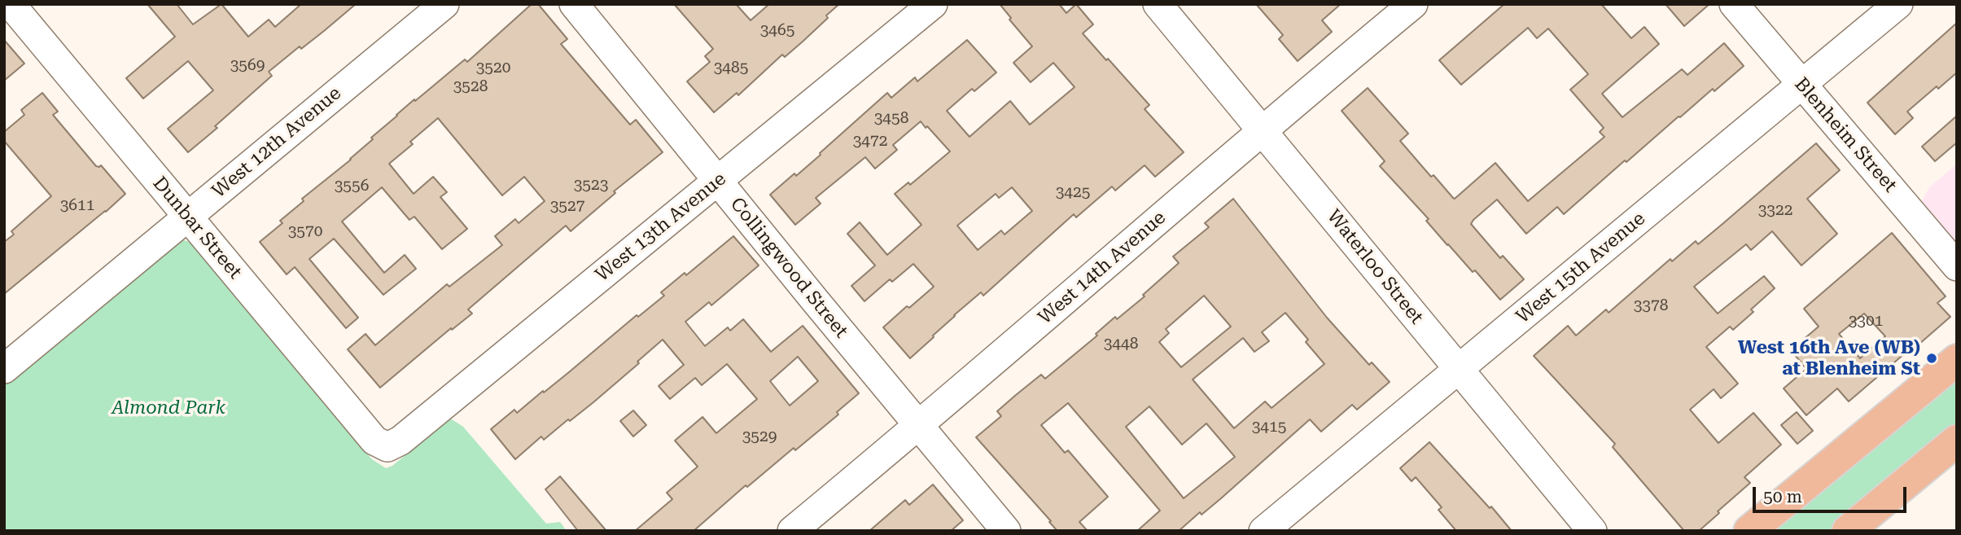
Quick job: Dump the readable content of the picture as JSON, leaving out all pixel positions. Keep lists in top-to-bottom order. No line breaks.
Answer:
{"streets":{"street":["Blenheim Street","West 12th Avenue","West 13th Avenue","Dunbar Street","Waterloo Street","Collingwood Street","West 14th Avenue","West 15th Avenue"]},"crossings":[["Blenheim Street","West 15th Avenue"],["West 12th Avenue","Dunbar Street"],["West 13th Avenue","Dunbar Street"],["West 13th Avenue","Collingwood Street"],["Waterloo Street","West 14th Avenue"],["Waterloo Street","West 15th Avenue"],["Collingwood Street","West 14th Avenue"]],"parks":["Almond Park"],"places":["West 16th Ave (WB) at Blenheim St"],"house_numbers":["3465","3569","3520","3485","3528","3458","3472","3523","3556","3425","3611","3527","3322","3570","3378","3301","3448","3415","3529"],"scale_bar":"50 m"}
